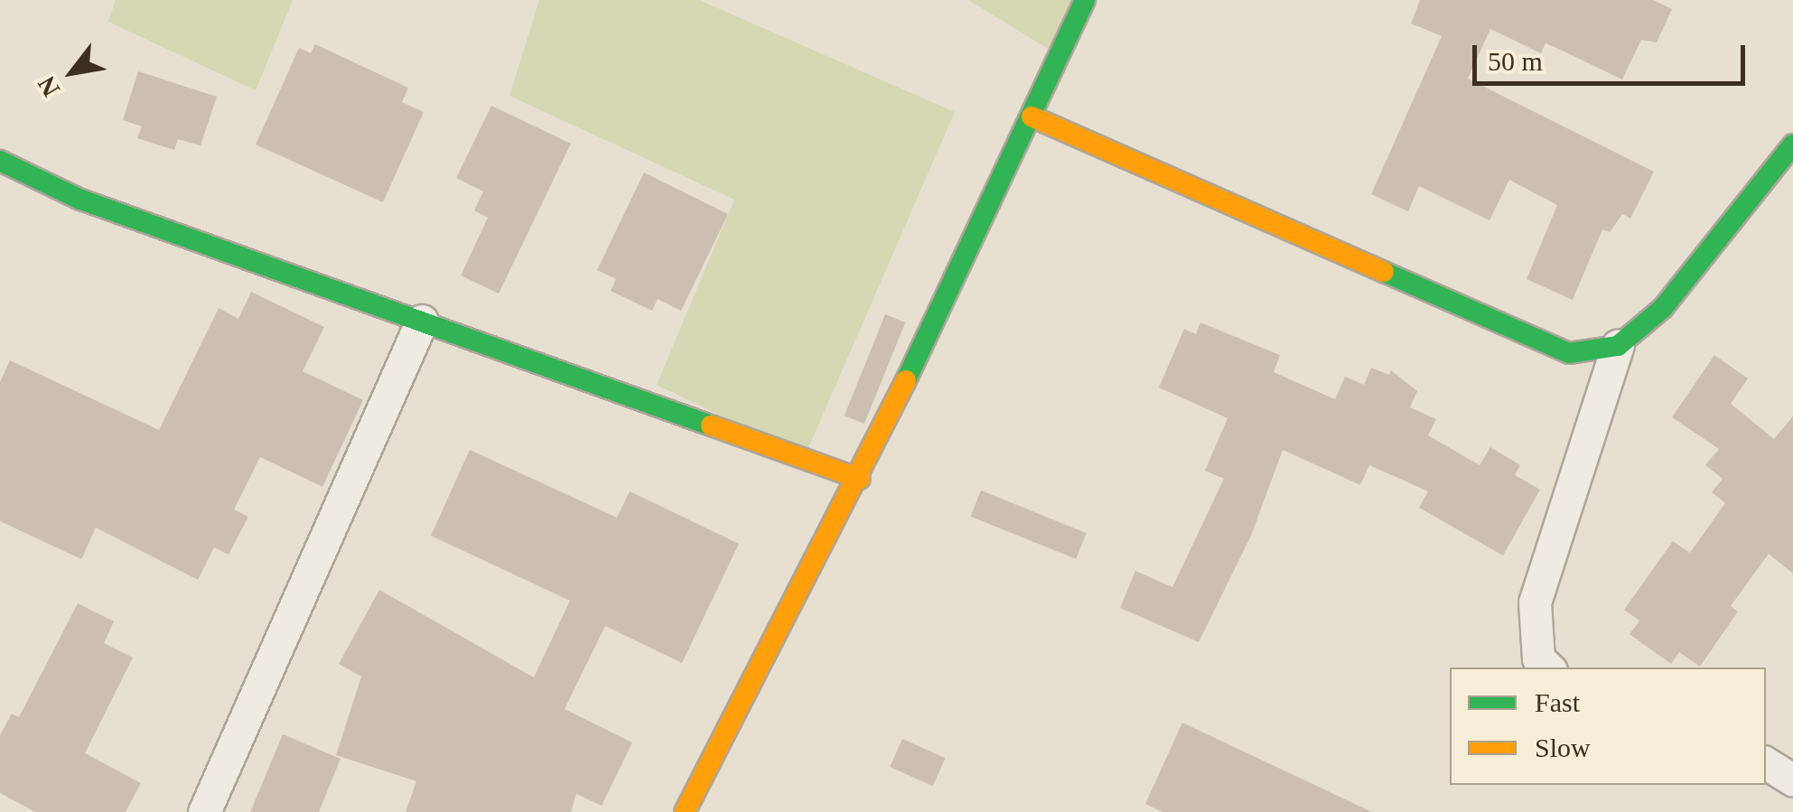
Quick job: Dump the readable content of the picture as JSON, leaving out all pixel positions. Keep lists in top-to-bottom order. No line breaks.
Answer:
{"legend":["Fast","Slow"],"scale_bar":"50 m","north":"bottom left"}
